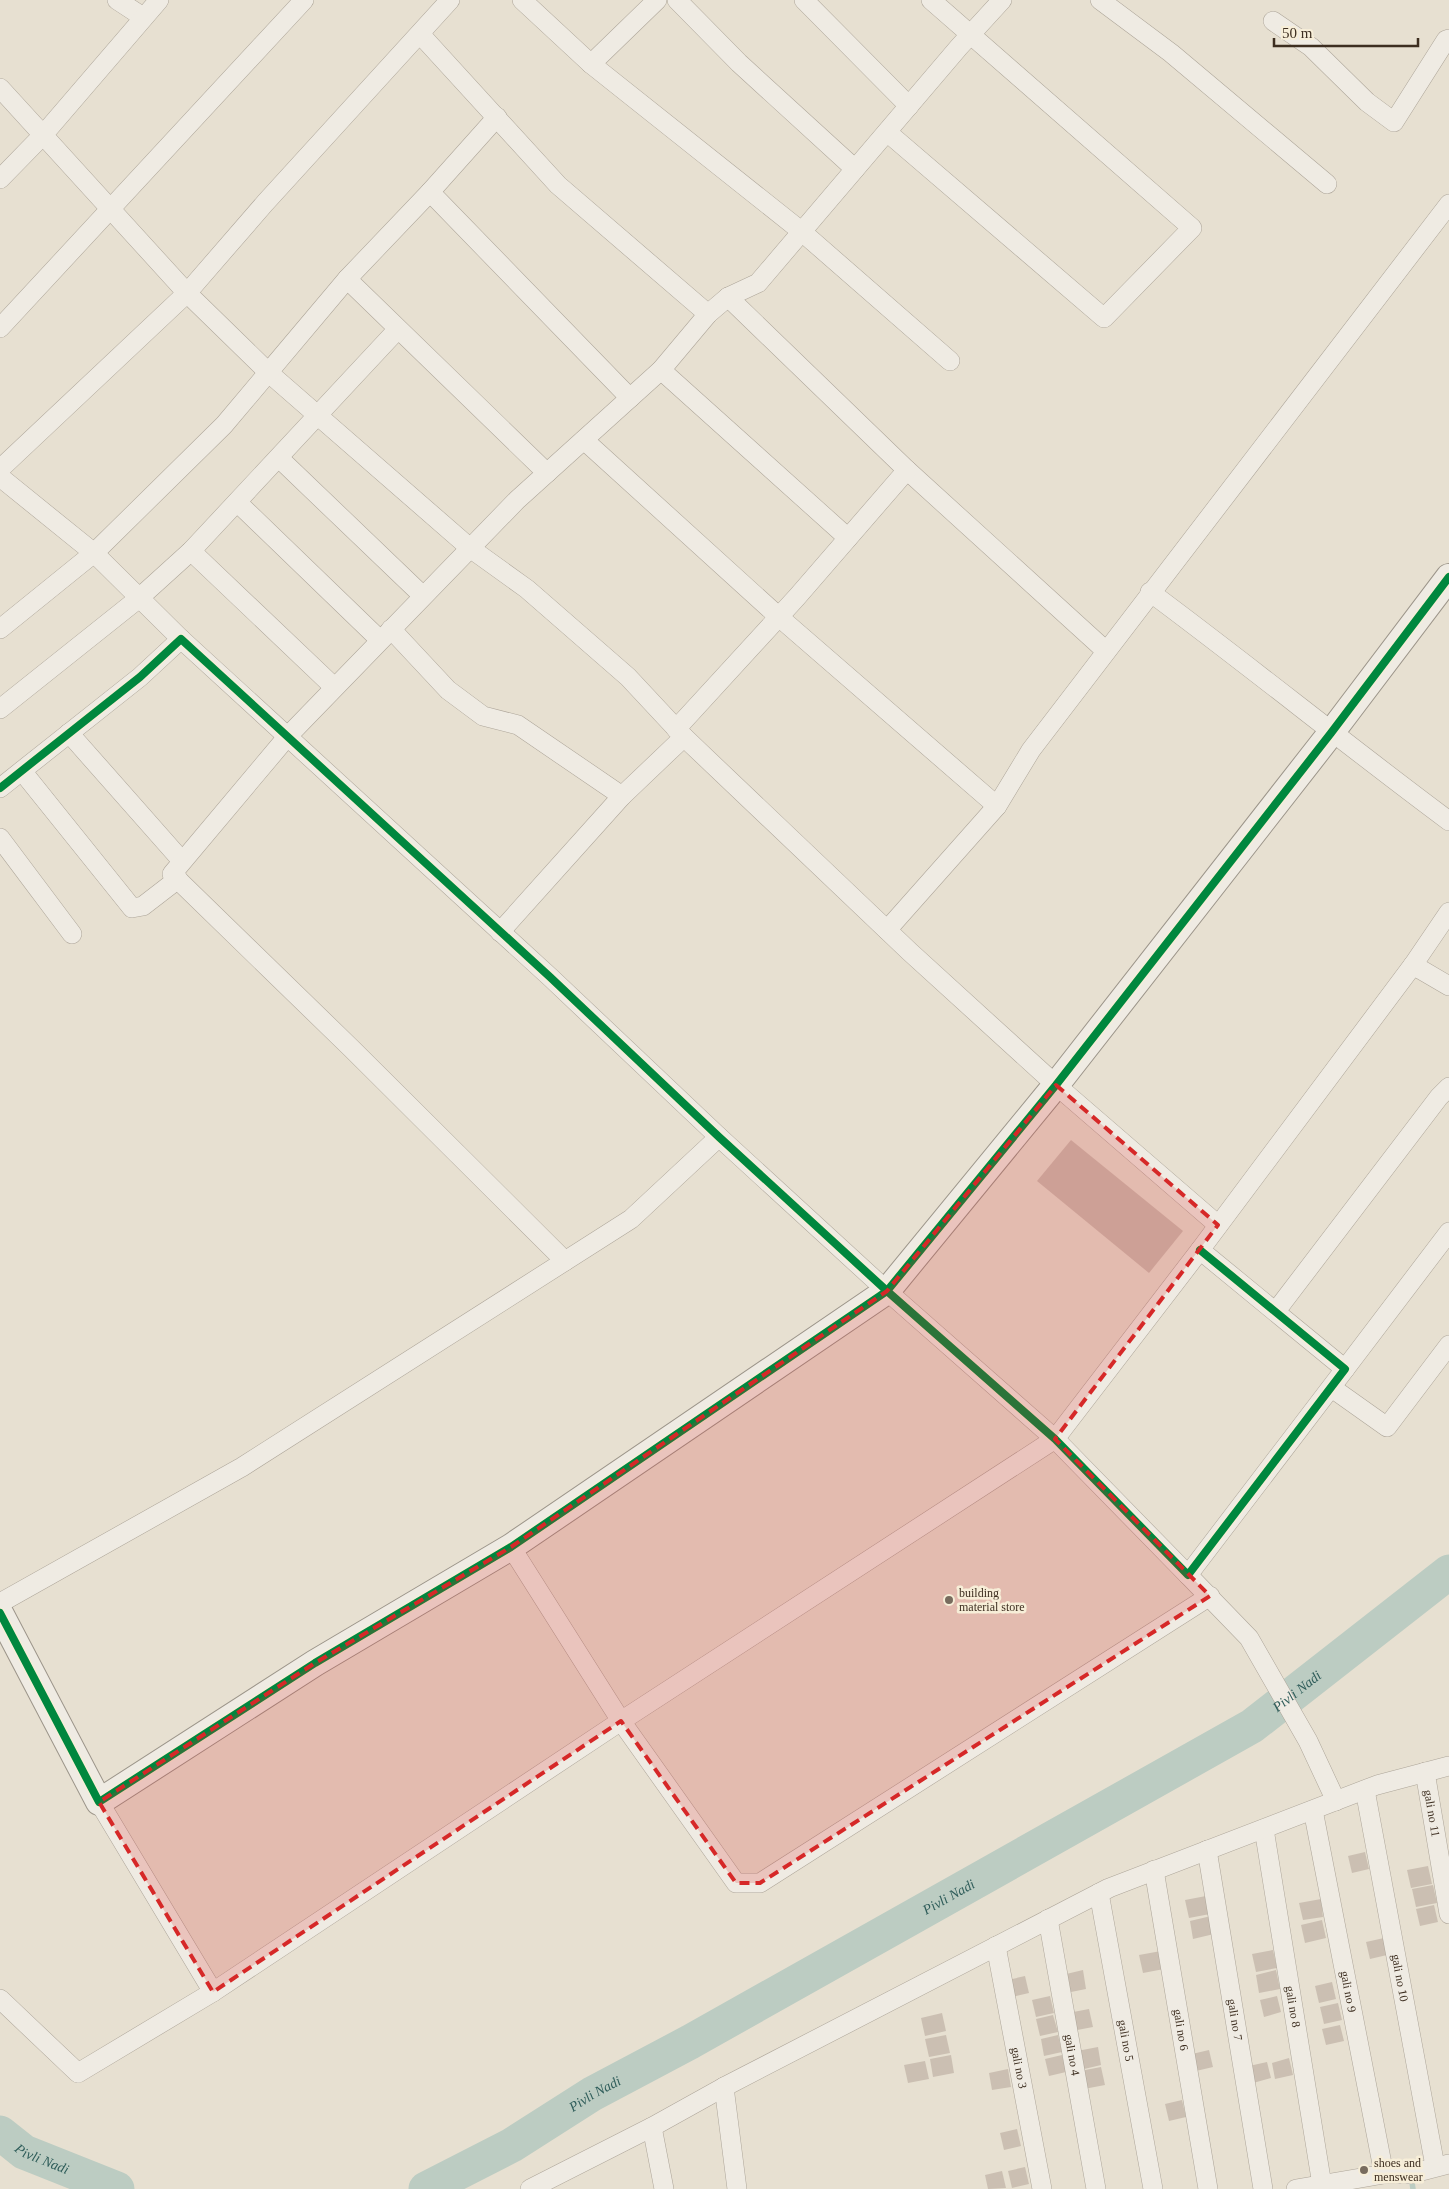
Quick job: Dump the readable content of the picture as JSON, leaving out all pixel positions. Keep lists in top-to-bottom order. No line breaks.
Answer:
{"streets":{"street":["gali no 11","gali no 10","gali no 9","gali no 8","gali no 7","gali no 6","gali no 5","gali no 4","gali no 3"]},"water":["Pivli Nadi"],"places":["building material store","shoes and menswear"],"scale_bar":"50 m"}
